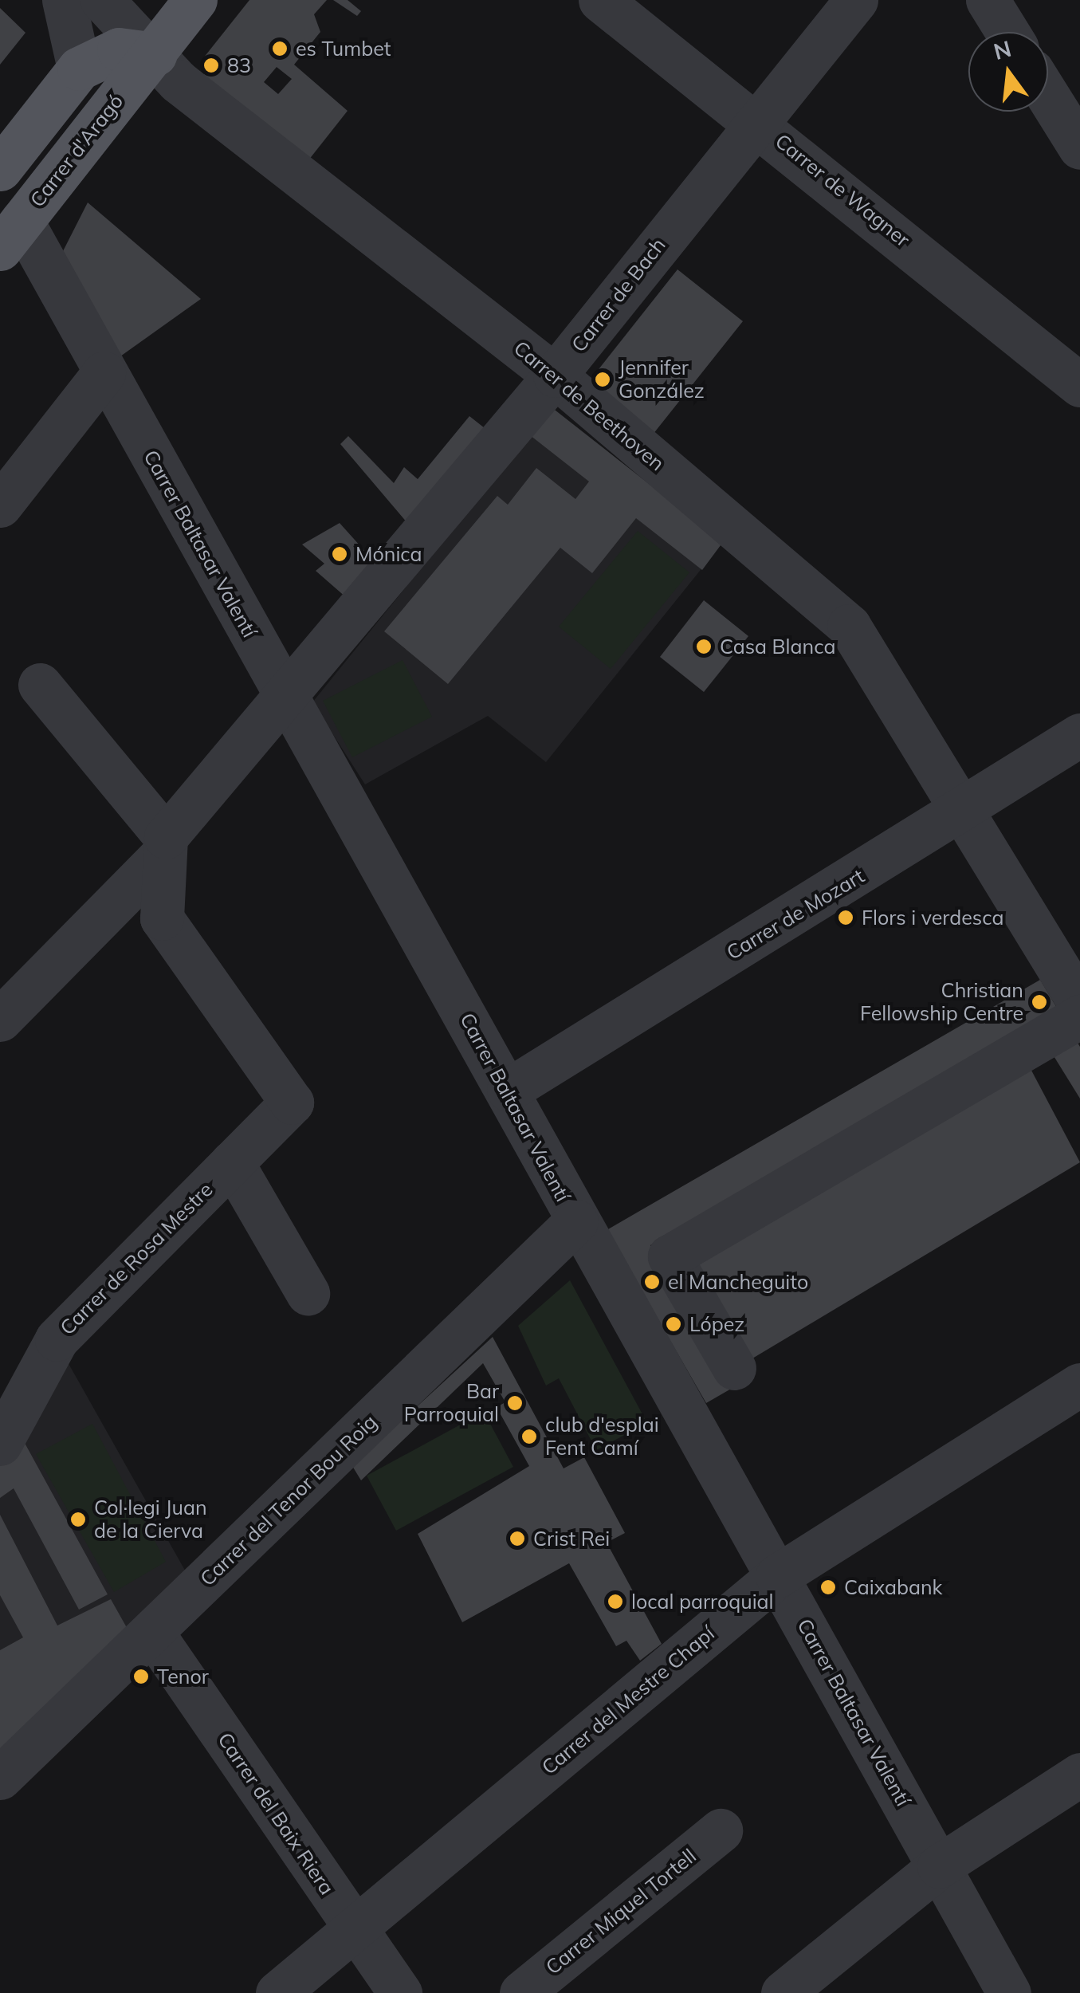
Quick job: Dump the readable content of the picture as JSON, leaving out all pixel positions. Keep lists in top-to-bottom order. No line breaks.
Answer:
{"streets":{"main road":["Carrer d'Aragó"],"street":["Carrer de Wagner","Carrer de Bach","Carrer de Beethoven","Carrer Baltasar Valentí","Carrer de Mozart","Carrer de Rosa Mestre","Carrer del Tenor Bou Roig","Carrer del Mestre Chapí","Carrer del Baix Riera","Carrer Miquel Tortell"]},"crossings":[["Carrer d'Aragó","Carrer de Beethoven"],["Carrer d'Aragó","Carrer Baltasar Valentí"],["Carrer de Wagner","Carrer de Bach"],["Carrer de Bach","Carrer de Beethoven"],["Carrer de Bach","Carrer Baltasar Valentí"],["Carrer de Beethoven","Carrer de Mozart"],["Carrer Baltasar Valentí","Carrer de Mozart"],["Carrer Baltasar Valentí","Carrer del Tenor Bou Roig"],["Carrer Baltasar Valentí","Carrer del Mestre Chapí"],["Carrer del Tenor Bou Roig","Carrer del Baix Riera"],["Carrer del Mestre Chapí","Carrer del Baix Riera"]],"places":["es Tumbet","83","Jennifer González","Mónica","Casa Blanca","Flors i verdesca","Christian Fellowship Centre","el Mancheguito","López","Bar Parroquial","club d'esplai Fent Camí","Col·legi Juan de la Cierva","Crist Rei","Caixabank","local parroquial","Tenor"],"north":"top"}
